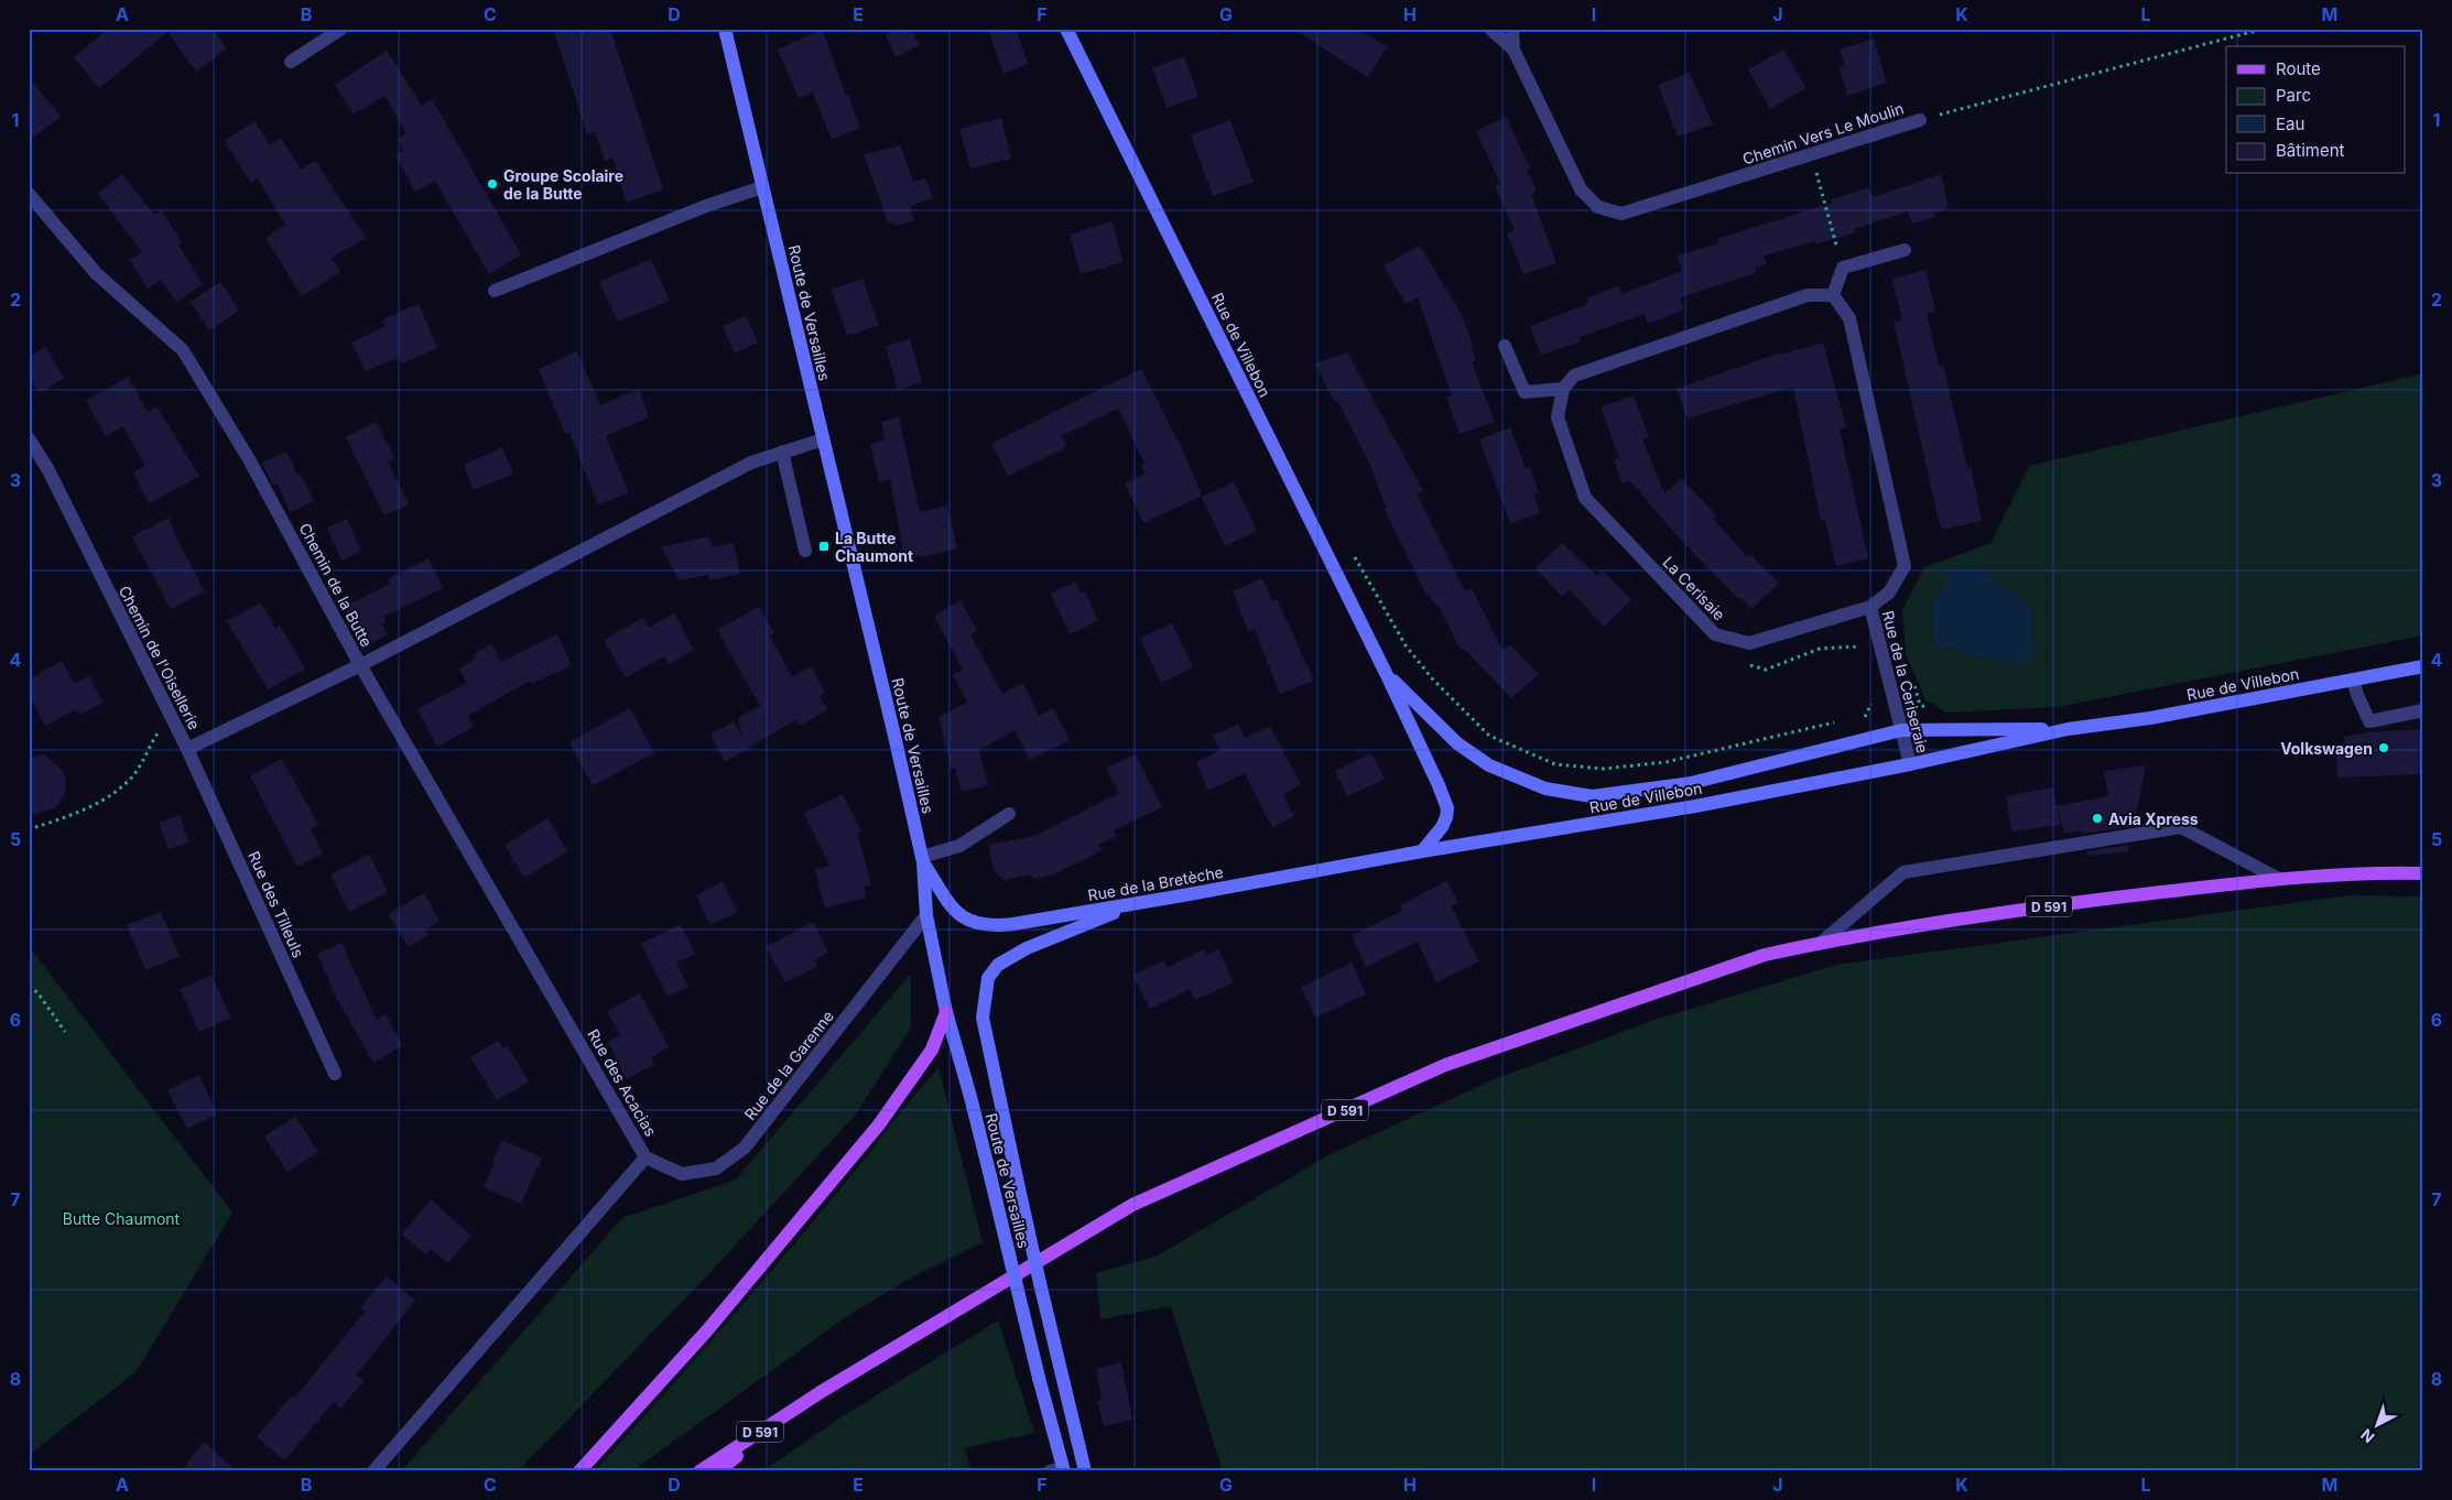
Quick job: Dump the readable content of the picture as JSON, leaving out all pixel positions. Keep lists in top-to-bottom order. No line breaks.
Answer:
{"streets":{"main road":["Route de Versailles","Rue de Villebon","Rue de la Bretèche","D 591"],"street":["Chemin Vers Le Moulin","Chemin de la Butte","La Cerisaie","Chemin de l'Oisellerie","Rue de la Ceriseraie","Rue des Tilleuls","Rue de la Garenne","Rue des Acacias"]},"crossings":[["Route de Versailles","Chemin de la Butte"],["Route de Versailles","Rue de la Bretèche"],["Route de Versailles","Rue de la Garenne"],["Rue de Villebon","Rue de la Ceriseraie"],["Rue de Villebon","Rue de la Bretèche"],["Chemin de la Butte","Chemin de l'Oisellerie"],["Chemin de la Butte","Rue des Acacias"],["La Cerisaie","Rue de la Ceriseraie"],["Chemin de l'Oisellerie","Rue des Tilleuls"],["Chemin de l'Oisellerie","Rue des Acacias"],["Rue de la Garenne","Rue des Acacias"]],"parks":["Butte Chaumont"],"places":{"other":["Groupe Scolaire de la Butte","Volkswagen","Avia Xpress"],"transit":["La Butte Chaumont"]},"legend":["Route","Parc","Eau","Bâtiment"],"north":"bottom left","grid":{"columns":["A","B","C","D","E","F","G","H","I","J","K","L","M"],"rows":["1","2","3","4","5","6","7","8"]}}
